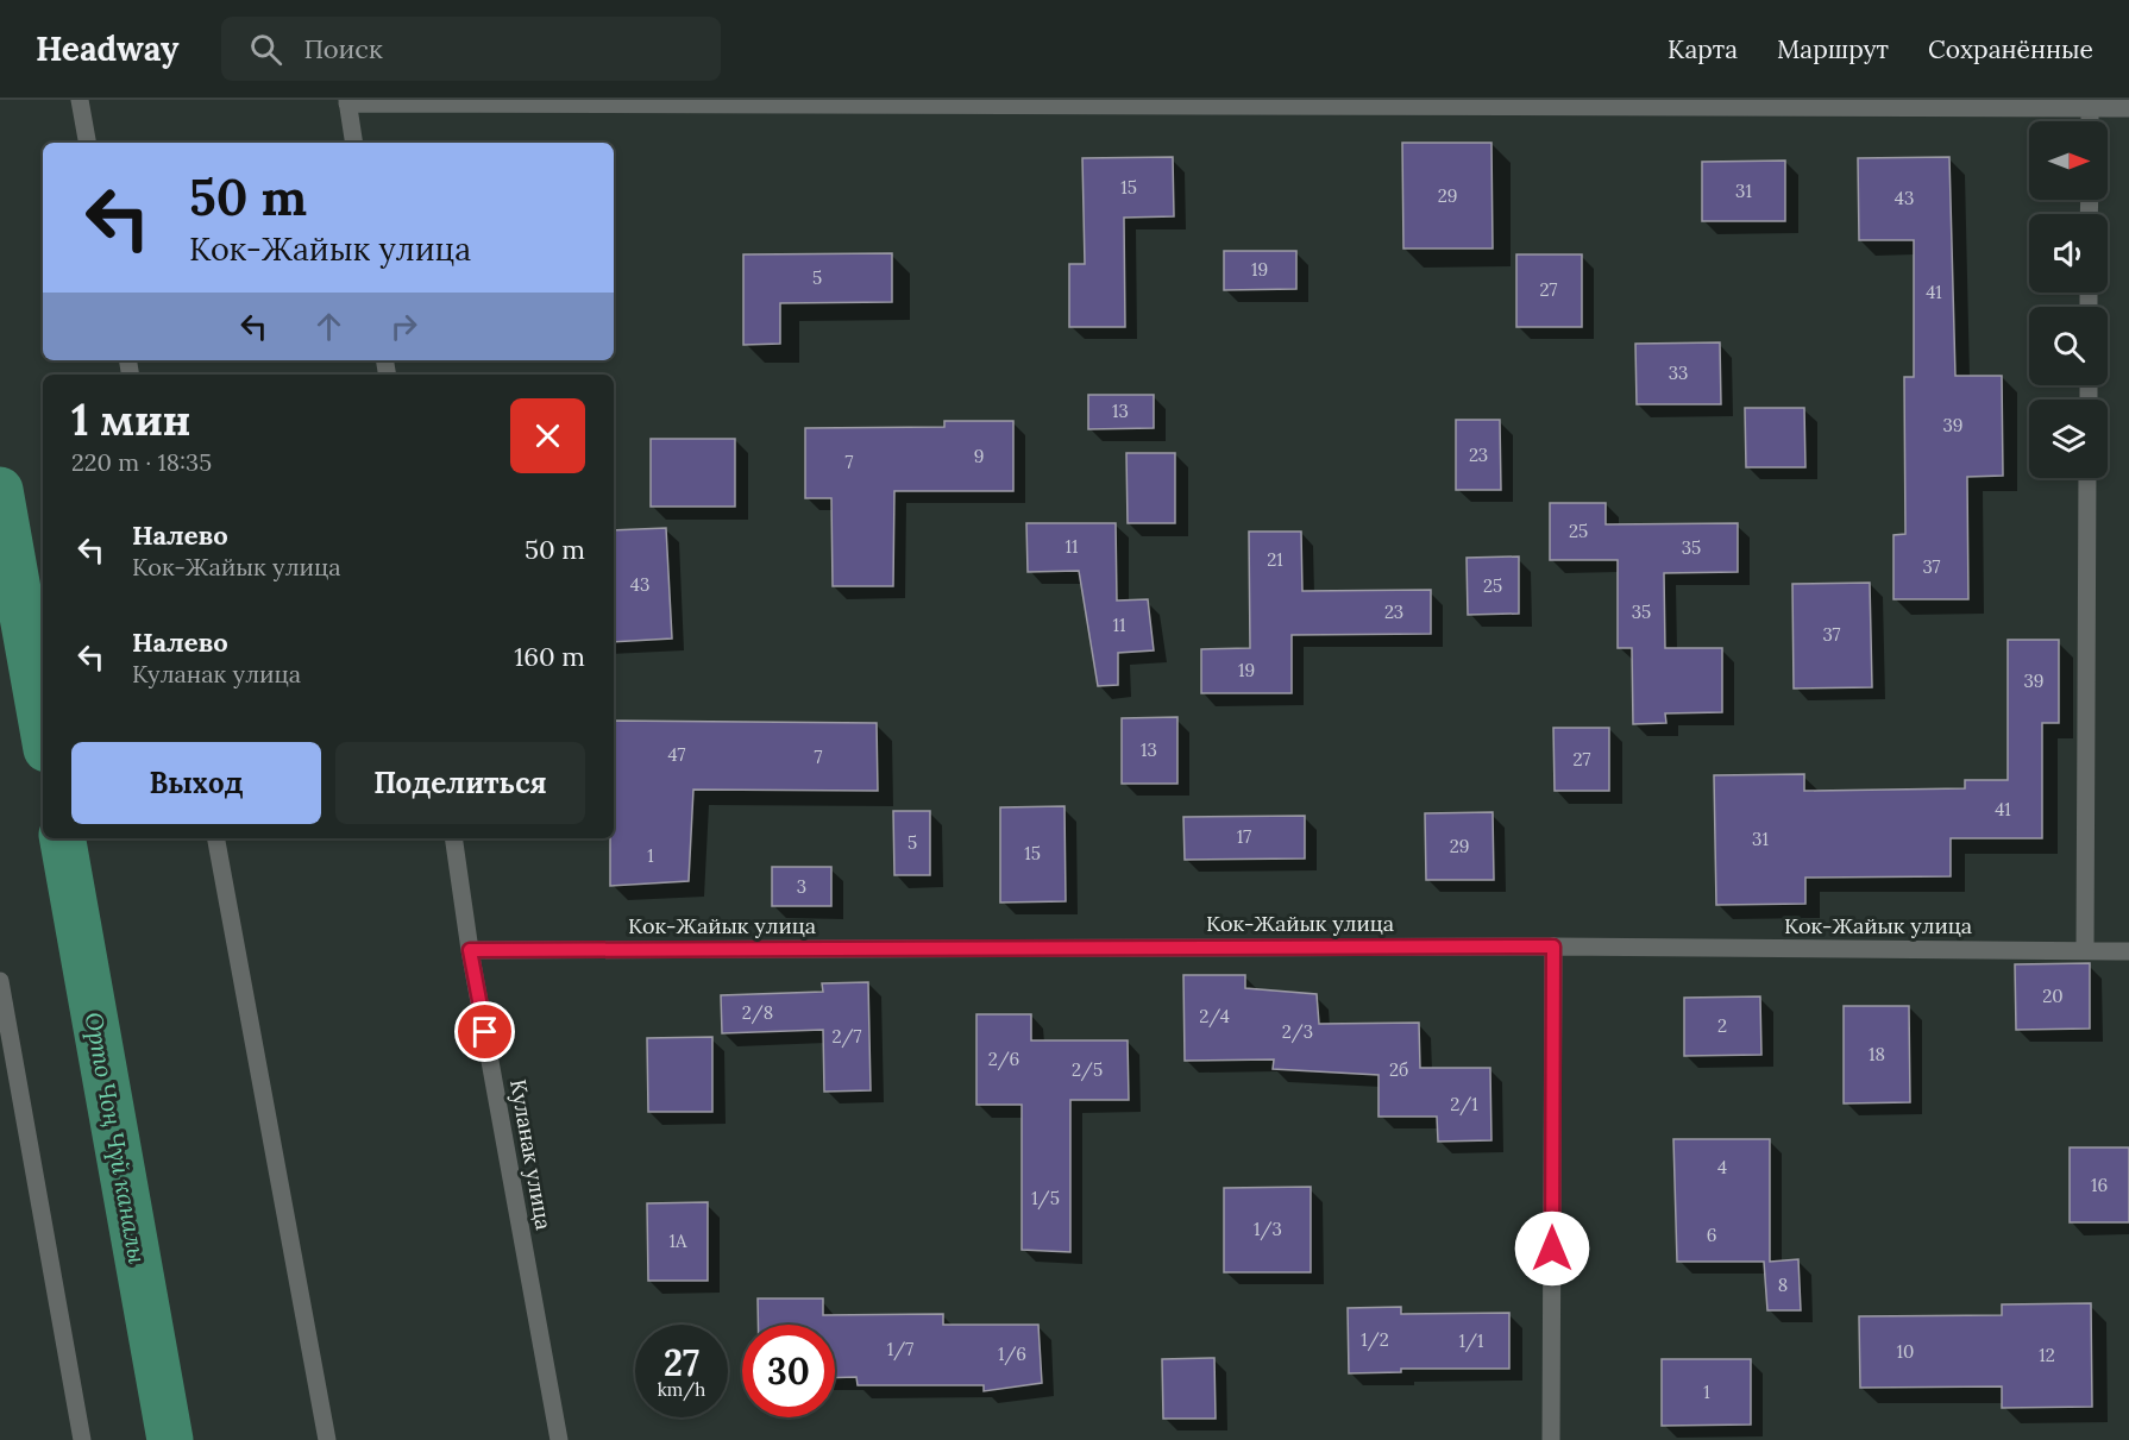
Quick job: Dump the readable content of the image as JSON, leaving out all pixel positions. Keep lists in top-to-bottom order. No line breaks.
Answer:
{"streets":{"street":["Кок-Жайык улица","Куланак улица"]},"crossings":[["Кок-Жайык улица","Куланак улица"]],"water":["Орто Чоң Чүй каналы"],"house_numbers":["15","31","29","43","19","5","27","41","33","13","39","23","9","7","25","11","35","21","37","43","25","23","35","11","37","19","39","13","47","7","27","41","17","31","5","29","15","1","3","20","2/8","2/4","2","2/3","2/7","18","2/6","2/5","2б","2/1","4","16","1/5","1/3","6","1А","8","1/2","1/1","1/7","10","1/6","12","1"],"north":"right","page":{"header":"Headway","search":"Поиск","nav":["Карта","Маршрут","Сохранённые"],"turn":["50 m","Кок-Жайык улица"],"heading":["1 мин","220 m · 18:35"],"list":[{"name":"Налево","note":"Кок-Жайык улица","value":"50 m"},{"name":"Налево","note":"Куланак улица","value":"160 m"}],"buttons":["Выход","Поделиться"],"speed":"27 km/h","limit":"30"}}
